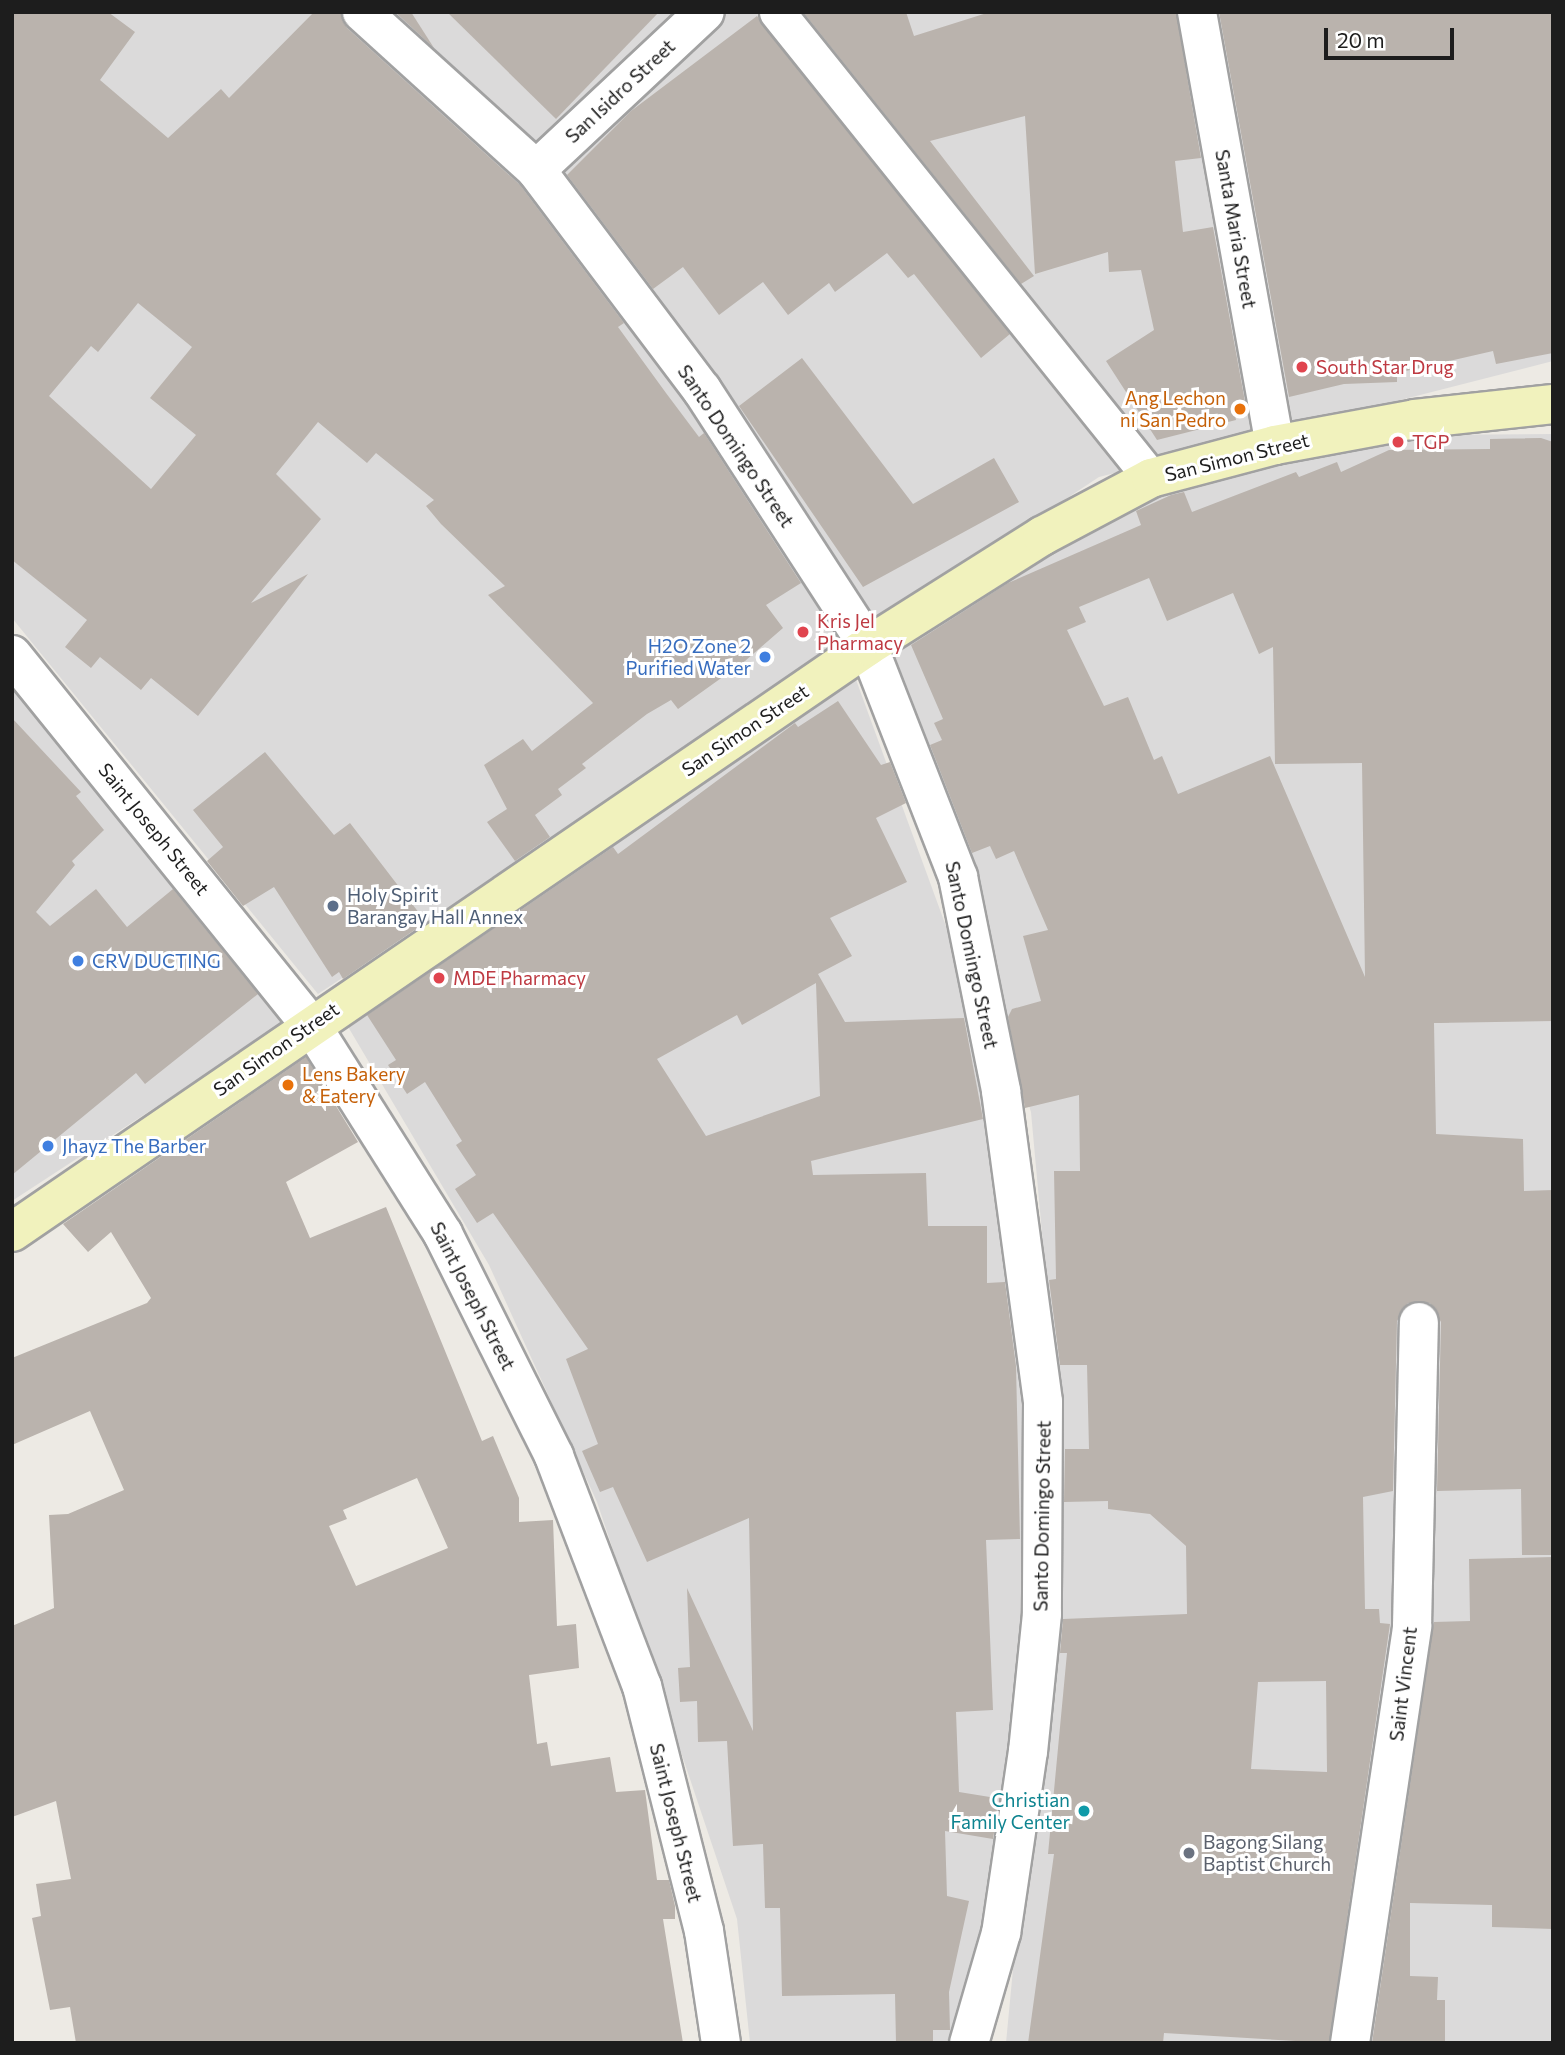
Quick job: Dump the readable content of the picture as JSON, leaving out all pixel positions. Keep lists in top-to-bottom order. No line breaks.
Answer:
{"streets":{"main road":["San Simon Street"],"street":["San Isidro Street","Santa Maria Street","Santo Domingo Street","Saint Joseph Street","Saint Vincent"]},"crossings":[["San Isidro Street","Santo Domingo Street"],["Santa Maria Street","San Simon Street"],["Santo Domingo Street","San Simon Street"],["San Simon Street","Saint Joseph Street"]],"places":["South Star Drug","Ang Lechon ni San Pedro","TGP","Kris Jel Pharmacy","H2O Zone 2 Purified Water","Holy Spirit Barangay Hall Annex","CRV DUCTING","MDE Pharmacy","Lens Bakery & Eatery","Jhayz The Barber","Christian Family Center","Bagong Silang Baptist Church"],"scale_bar":"20 m"}
